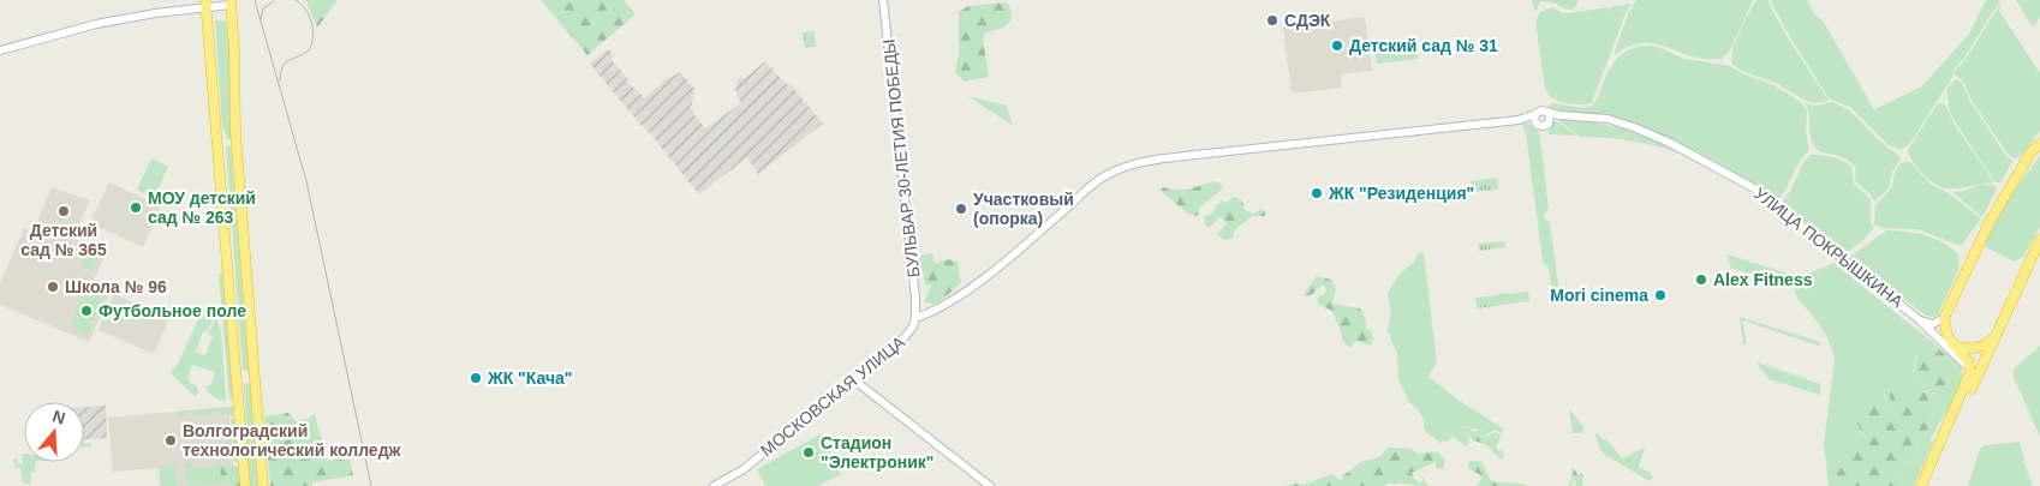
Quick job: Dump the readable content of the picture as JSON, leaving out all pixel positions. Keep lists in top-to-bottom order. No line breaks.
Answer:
{"streets":{"main road":["БУЛЬВАР 30-ЛЕТИЯ ПОБЕДЫ","УЛИЦА ПОКРЫШКИНА","МОСКОВСКАЯ УЛИЦА"]},"crossings":[["БУЛЬВАР 30-ЛЕТИЯ ПОБЕДЫ","МОСКОВСКАЯ УЛИЦА"]],"places":["СДЭК","Детский сад № 31","ЖК \"Резиденция\"","МОУ детский сад № 263","Участковый (опорка)","Детский сад № 365","Alex Fitness","Школа № 96","Mori cinema","Футбольное поле","ЖК \"Кача\"","Волгоградский технологический колледж","Стадион \"Электроник\""],"north":"top"}
